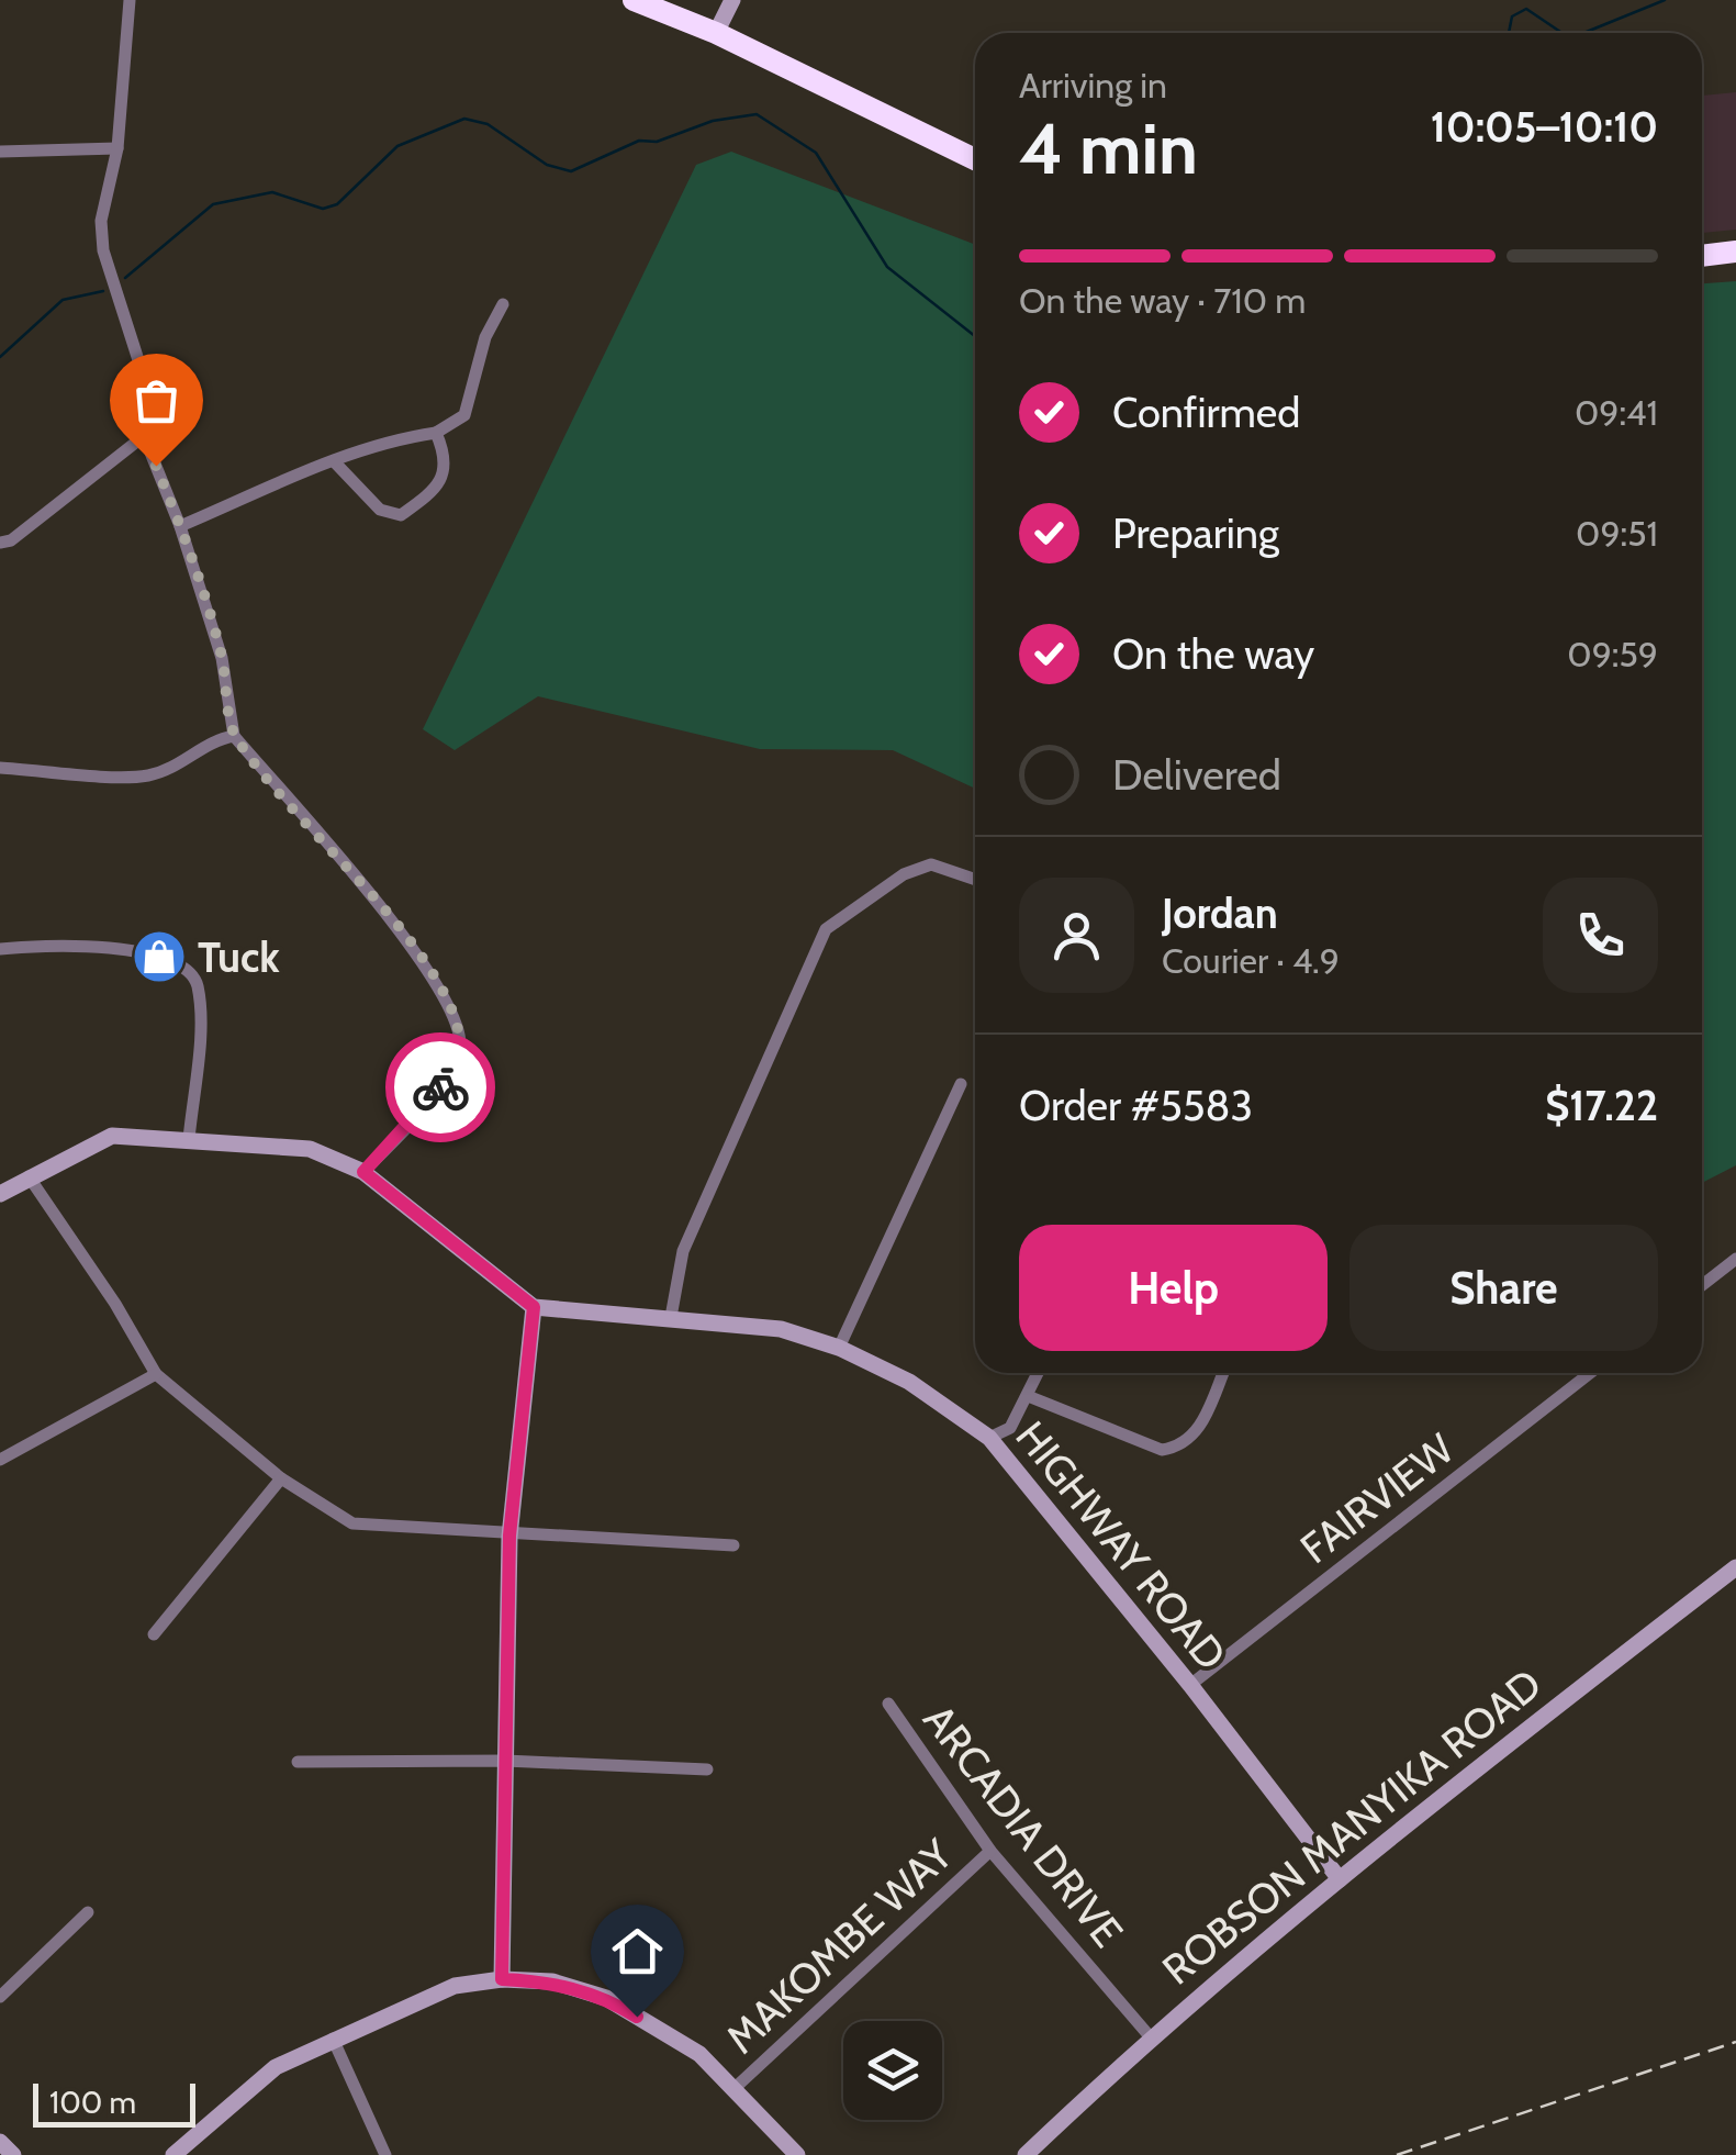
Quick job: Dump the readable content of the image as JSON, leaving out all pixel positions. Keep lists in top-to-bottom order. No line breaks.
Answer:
{"streets":{"street":["FAIRVIEW","HIGHWAY ROAD","ARCADIA DRIVE","ROBSON MANYIKA ROAD","MAKOMBE WAY"]},"crossings":[["FAIRVIEW","HIGHWAY ROAD"],["HIGHWAY ROAD","ROBSON MANYIKA ROAD"],["ARCADIA DRIVE","ROBSON MANYIKA ROAD"],["ARCADIA DRIVE","MAKOMBE WAY"]],"places":{"shop":["Tuck"]},"scale_bar":"100 m","page":{"heading":["4 min","Arriving in","10:05–10:10"],"panel":["Jordan","Courier · 4.9","Order #5583","$17.22"],"bar":"On the way · 710 m","list":[["Confirmed","09:41"],["Preparing","09:51"],["On the way","09:59"],"Delivered"],"buttons":["Help","Share"],"scale":"100 m"}}
